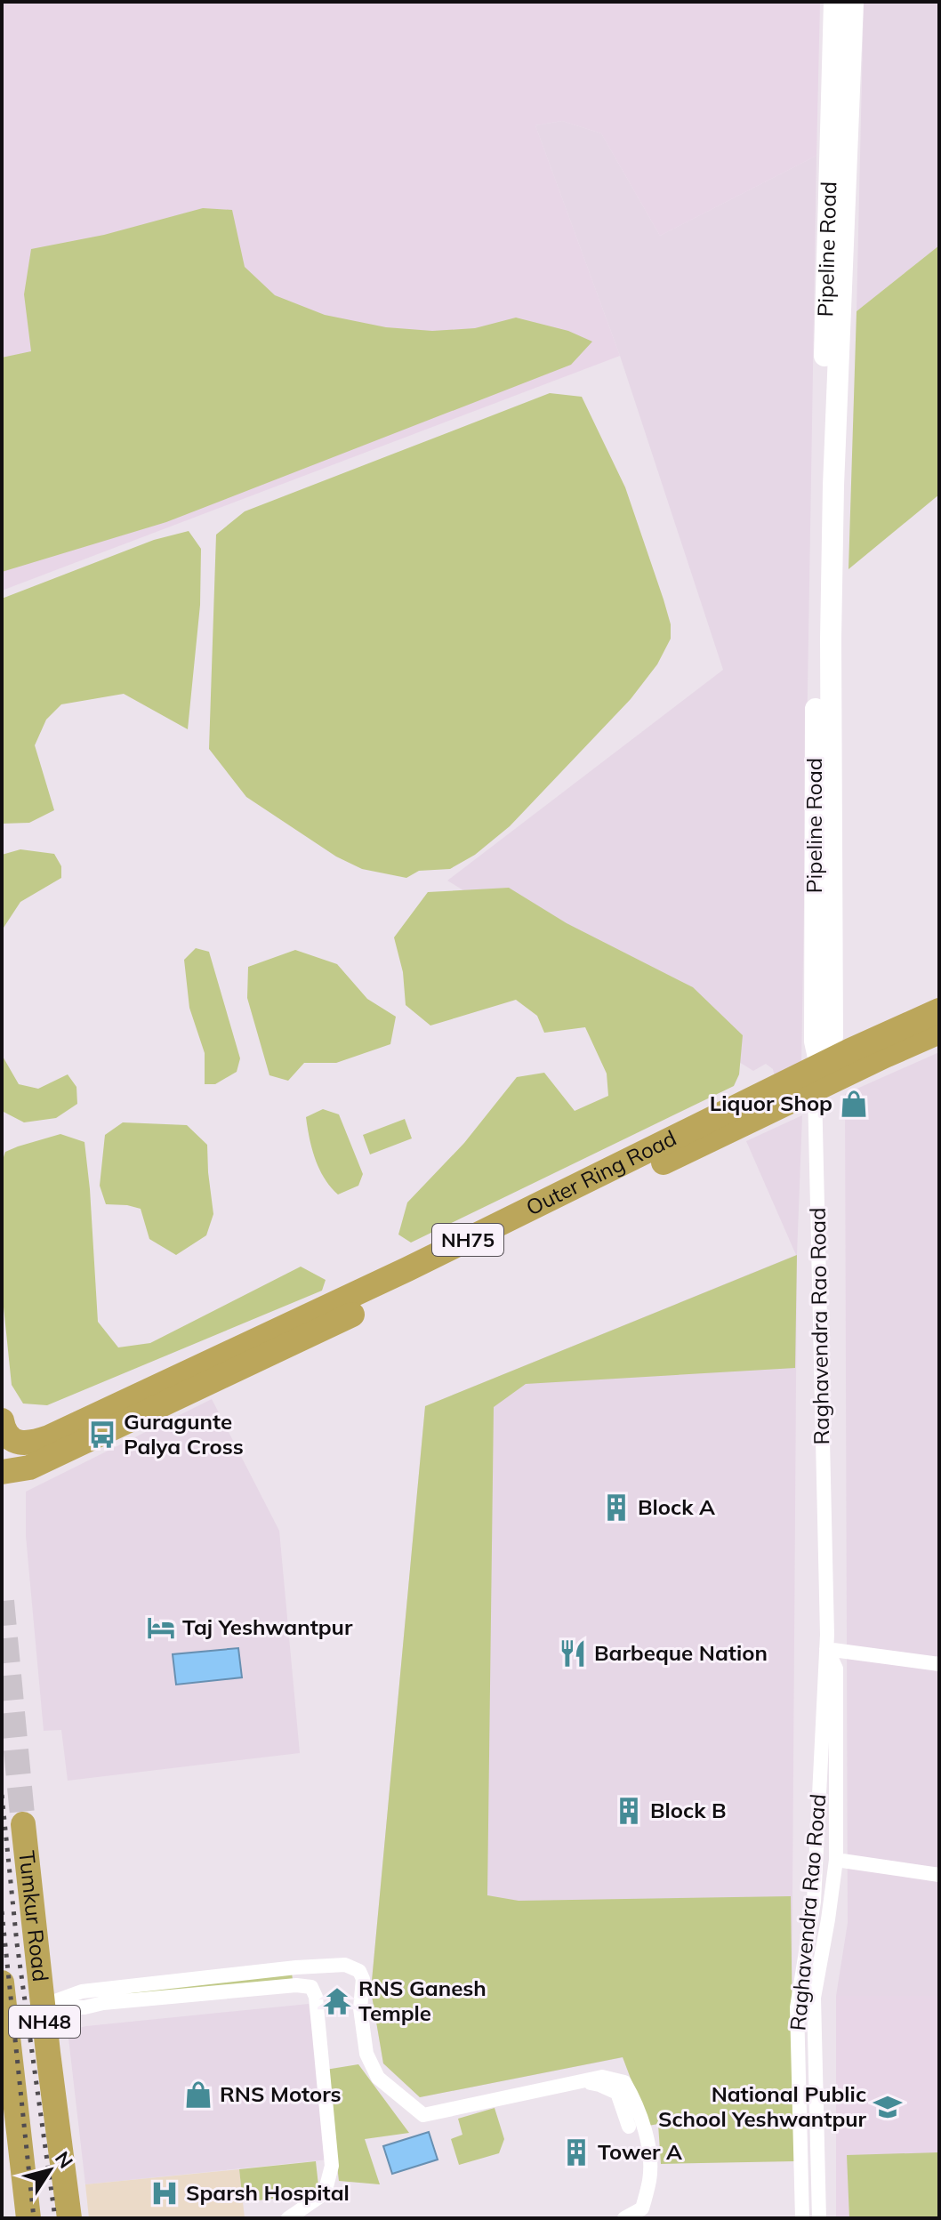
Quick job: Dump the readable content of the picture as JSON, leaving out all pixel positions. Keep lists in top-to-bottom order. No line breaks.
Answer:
{"streets":{"highway":["Outer Ring Road","NH75","Tumkur Road","NH48"],"main road":["Pipeline Road"],"street":["Raghavendra Rao Road"]},"crossings":[["Pipeline Road","Outer Ring Road"],["Pipeline Road","Raghavendra Rao Road"],["Outer Ring Road","Raghavendra Rao Road"]],"places":{"shop":["Liquor Shop","RNS Motors"],"bus stop":["Guragunte Palya Cross"],"building":["Block A","Block B","Tower A"],"hotel":["Taj Yeshwantpur"],"restaurant":["Barbeque Nation"],"temple":["RNS Ganesh Temple"],"school or university":["National Public School Yeshwantpur"],"hospital":["Sparsh Hospital"]},"north":"top right"}
